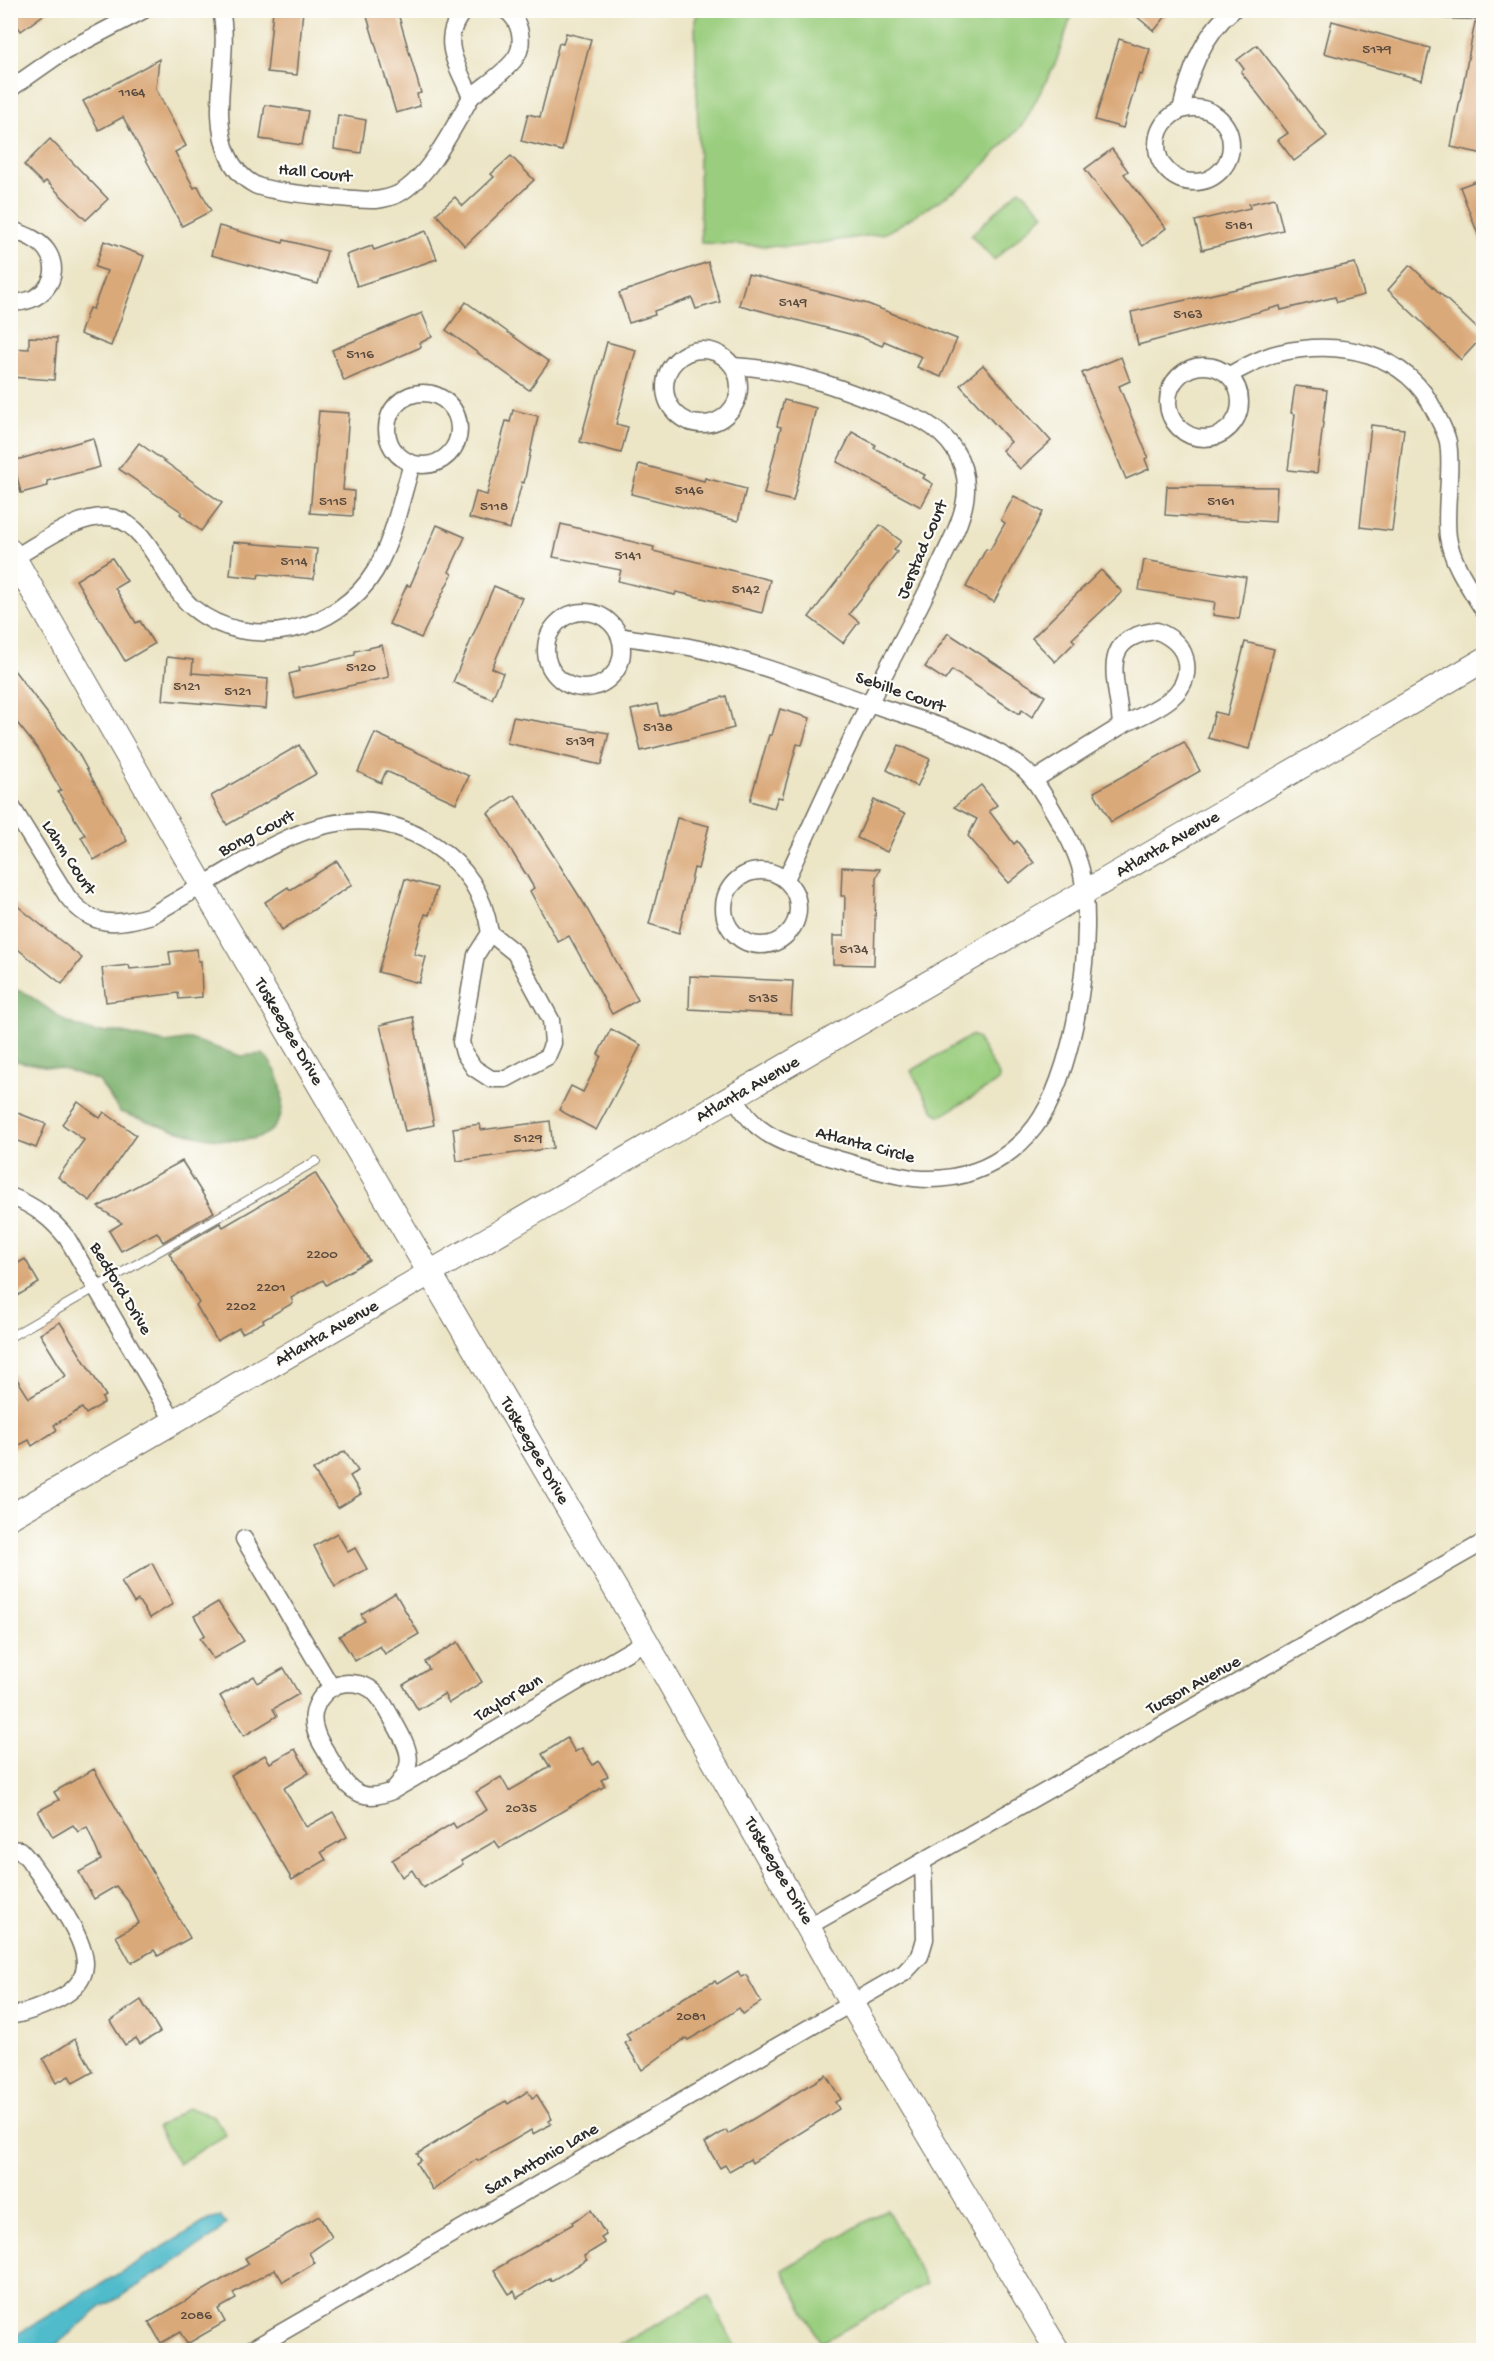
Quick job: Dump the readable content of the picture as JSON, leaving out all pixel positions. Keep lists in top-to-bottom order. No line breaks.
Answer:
{"streets":{"street":["Hall Court","Jerstad Court","Sebille Court","Bong Court","Atlanta Avenue","Lahm Court","Tuskeegee Drive","Atlanta Circle","Bedford Drive","Tucson Avenue","Taylor Run","San Antonio Lane"]},"crossings":[["Jerstad Court","Sebille Court"],["Sebille Court","Atlanta Avenue"],["Sebille Court","Atlanta Circle"],["Bong Court","Lahm Court"],["Bong Court","Tuskeegee Drive"],["Atlanta Avenue","Tuskeegee Drive"],["Atlanta Avenue","Atlanta Circle"],["Atlanta Avenue","Bedford Drive"],["Lahm Court","Tuskeegee Drive"],["Tuskeegee Drive","Tucson Avenue"],["Tuskeegee Drive","Taylor Run"],["Tuskeegee Drive","San Antonio Lane"]],"house_numbers":["5179","1164","5181","5149","5163","5116","5146","5115","5161","5118","5141","5114","5142","5120","5121","5121","5138","5139","5134","5135","5129","2200","2201","2202","2035","2081","2086"]}
